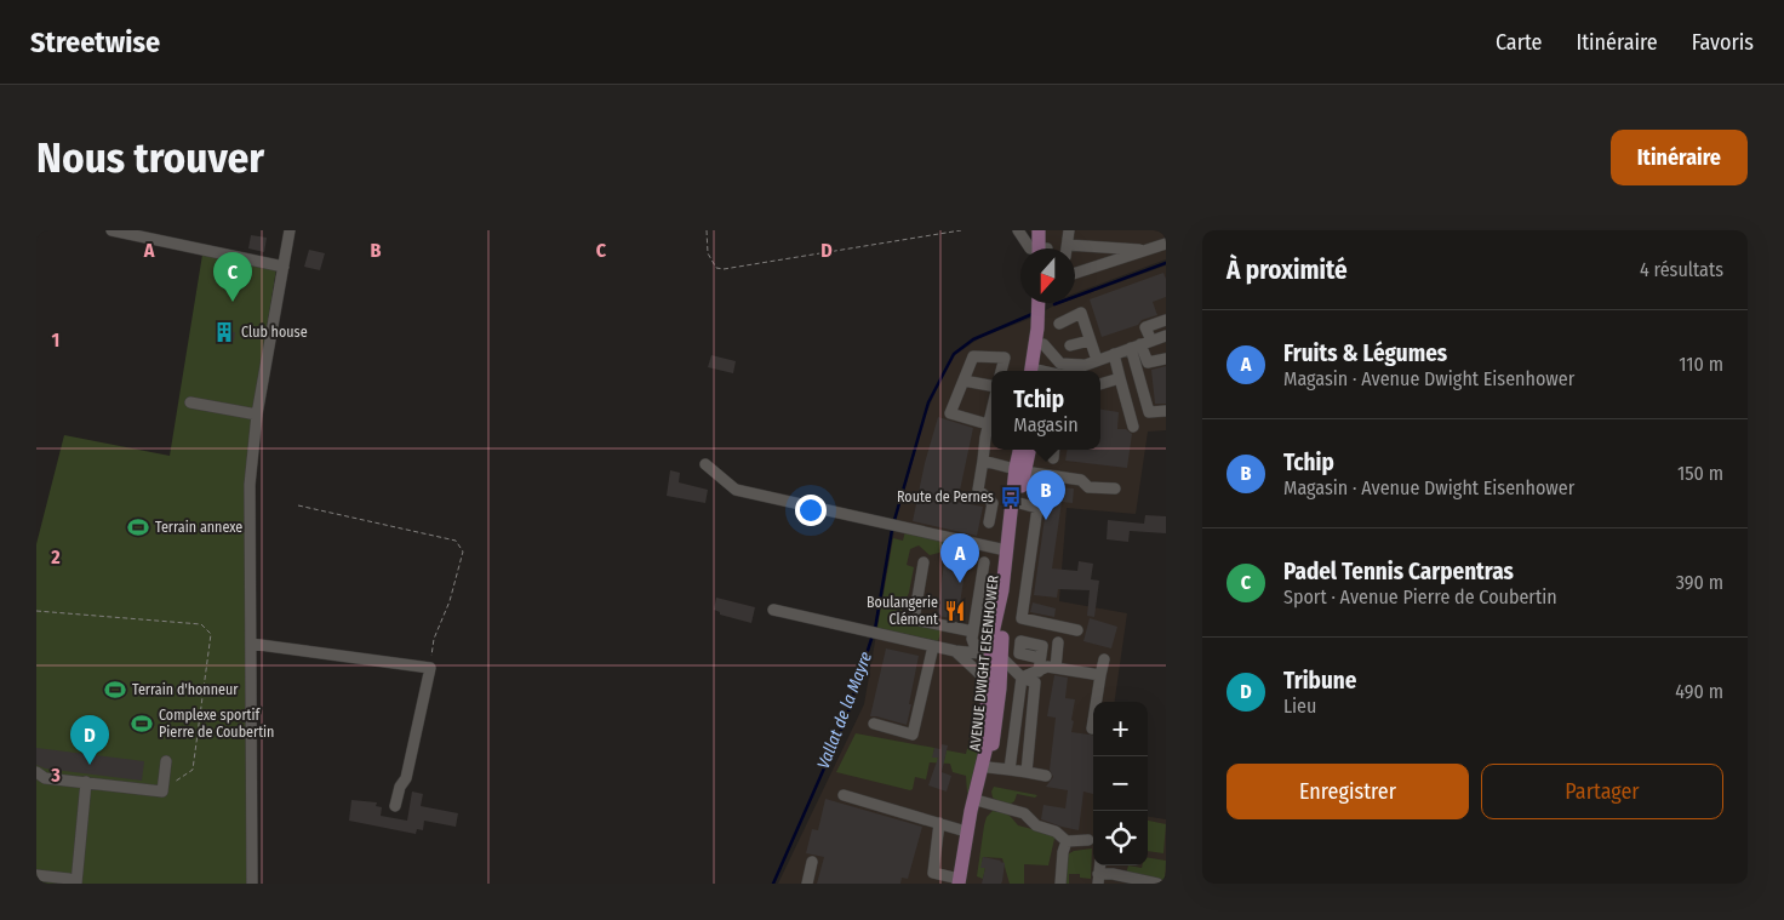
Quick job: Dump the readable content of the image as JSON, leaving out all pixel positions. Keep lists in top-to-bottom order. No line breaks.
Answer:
{"streets":{"main road":["AVENUE DWIGHT EISENHOWER"]},"water":["Vallat de la Mayre"],"places":{"building":["Club house"],"bus stop":["Route de Pernes"],"sports":["Terrain annexe","Terrain d'honneur","Complexe sportif Pierre de Coubertin"],"restaurant":["Boulangerie Clément"]},"north":"bottom","page":{"header":"Streetwise","nav":["Carte","Itinéraire","Favoris"],"buttons":["Itinéraire",["Enregistrer","Partager"]],"title":"Nous trouver","heading":["À proximité","4 résultats"],"pins":["C","B","A","D"],"list":[{"mark":"A","name":"Fruits & Légumes","note":"Magasin · Avenue Dwight Eisenhower","value":"110 m"},{"mark":"B","name":"Tchip","note":"Magasin · Avenue Dwight Eisenhower","value":"150 m"},{"mark":"C","name":"Padel Tennis Carpentras","note":"Sport · Avenue Pierre de Coubertin","value":"390 m"},{"mark":"D","name":"Tribune","note":"Lieu","value":"490 m"}],"popup":["Tchip","Magasin"],"map_buttons":["+","−"]},"grid":{"columns":["A","B","C","D"],"rows":["1","2","3"]}}
